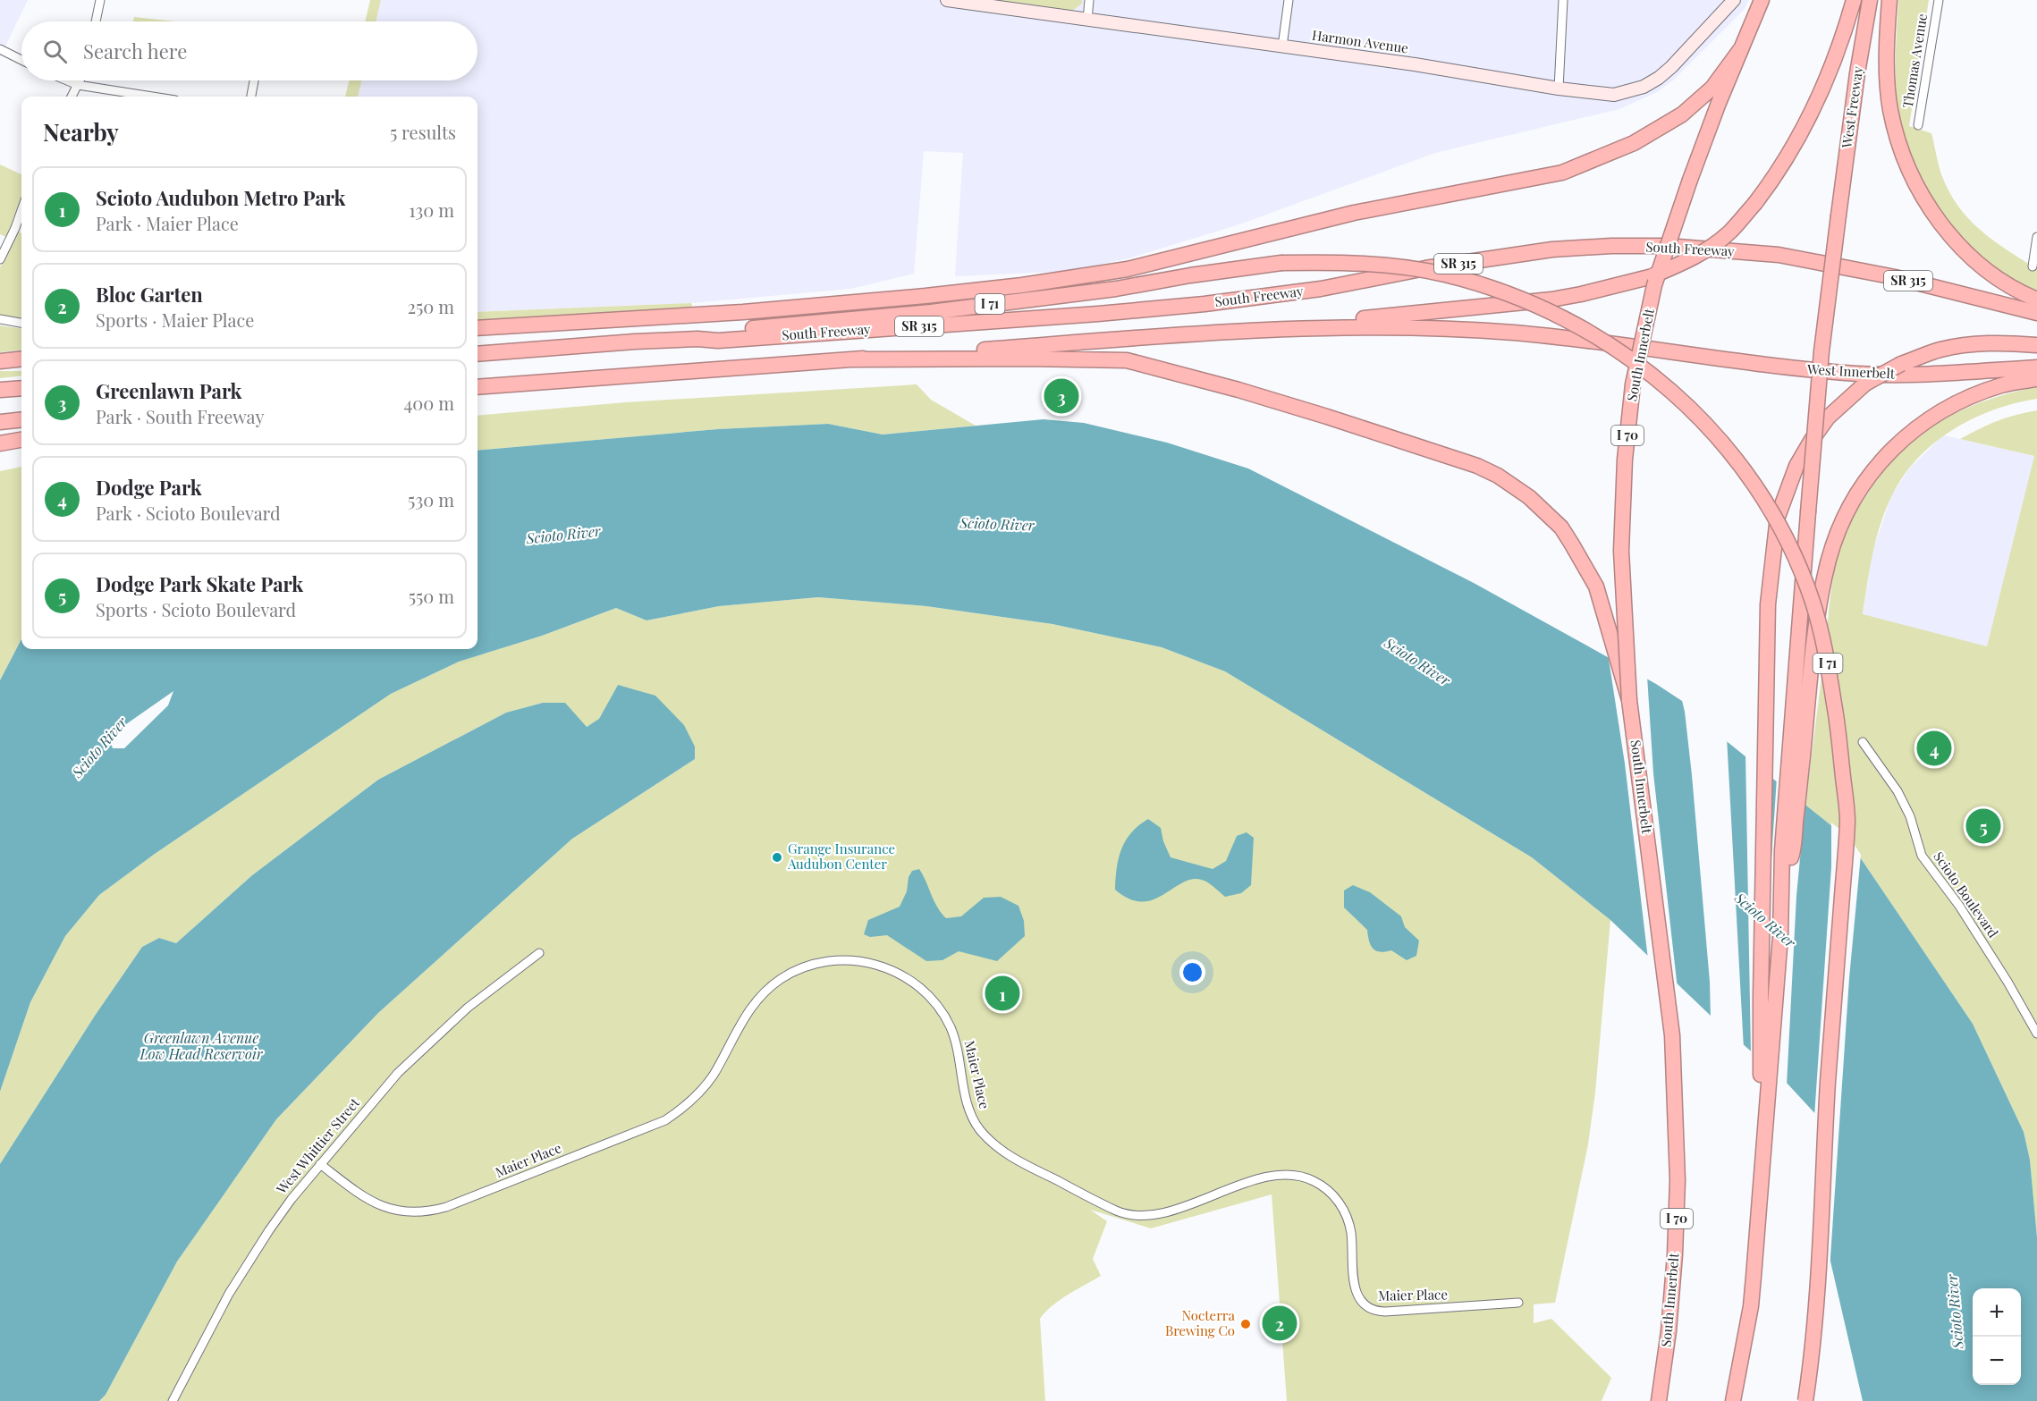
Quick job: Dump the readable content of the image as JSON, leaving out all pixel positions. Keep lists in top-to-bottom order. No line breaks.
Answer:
{"streets":{"highway":["West Freeway","South Freeway","SR 315","I 71","South Innerbelt","West Innerbelt","I 70"],"main road":["Harmon Avenue"],"street":["Thomas Avenue","Scioto Boulevard","Maier Place","West Whittier Street"]},"crossings":[["South Freeway","I 71"],["SR 315","West Innerbelt"],["South Innerbelt","I 70"],["Maier Place","West Whittier Street"]],"water":["Scioto River","Greenlawn Avenue Low Head Reservoir"],"places":["Grange Insurance Audubon Center","Nocterra Brewing Co"],"page":{"search":"Search here","heading":["Nearby","5 results"],"list":[{"mark":"1","name":"Scioto Audubon Metro Park","note":"Park · Maier Place","value":"130 m"},{"mark":"2","name":"Bloc Garten","note":"Sports · Maier Place","value":"250 m"},{"mark":"3","name":"Greenlawn Park","note":"Park · South Freeway","value":"400 m"},{"mark":"4","name":"Dodge Park","note":"Park · Scioto Boulevard","value":"530 m"},{"mark":"5","name":"Dodge Park Skate Park","note":"Sports · Scioto Boulevard","value":"550 m"}],"pins":["3","4","5","1","2"],"map_buttons":["+","−"]}}
